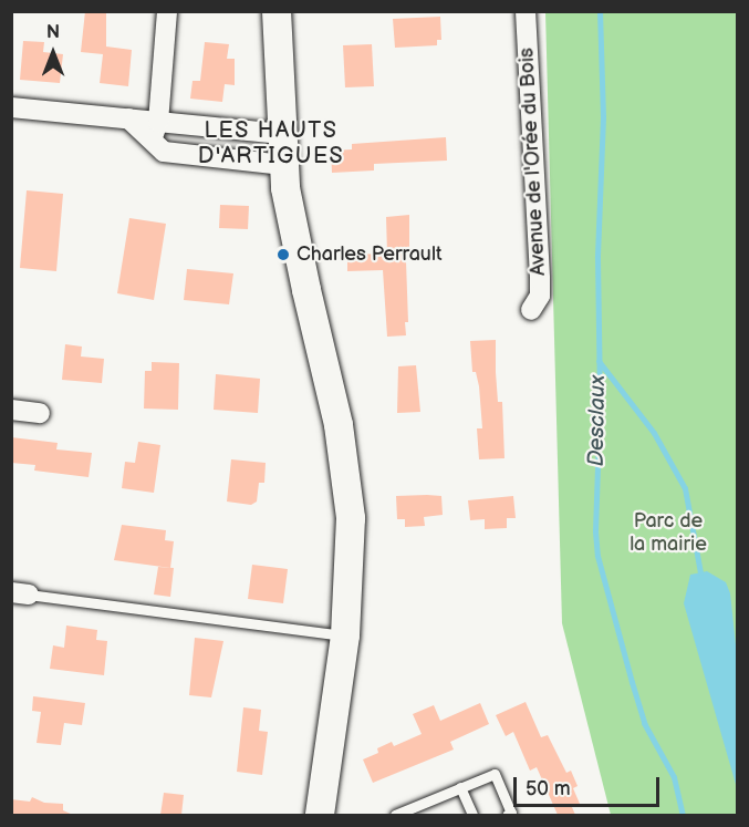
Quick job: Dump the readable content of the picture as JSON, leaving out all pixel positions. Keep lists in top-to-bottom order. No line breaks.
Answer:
{"streets":{"street":["Avenue de l'Orée du Bois"]},"districts":["LES HAUTS D'ARTIGUES"],"water":["Desclaux"],"parks":["Parc de la mairie"],"places":["Charles Perrault"],"scale_bar":"50 m","north":"top"}
